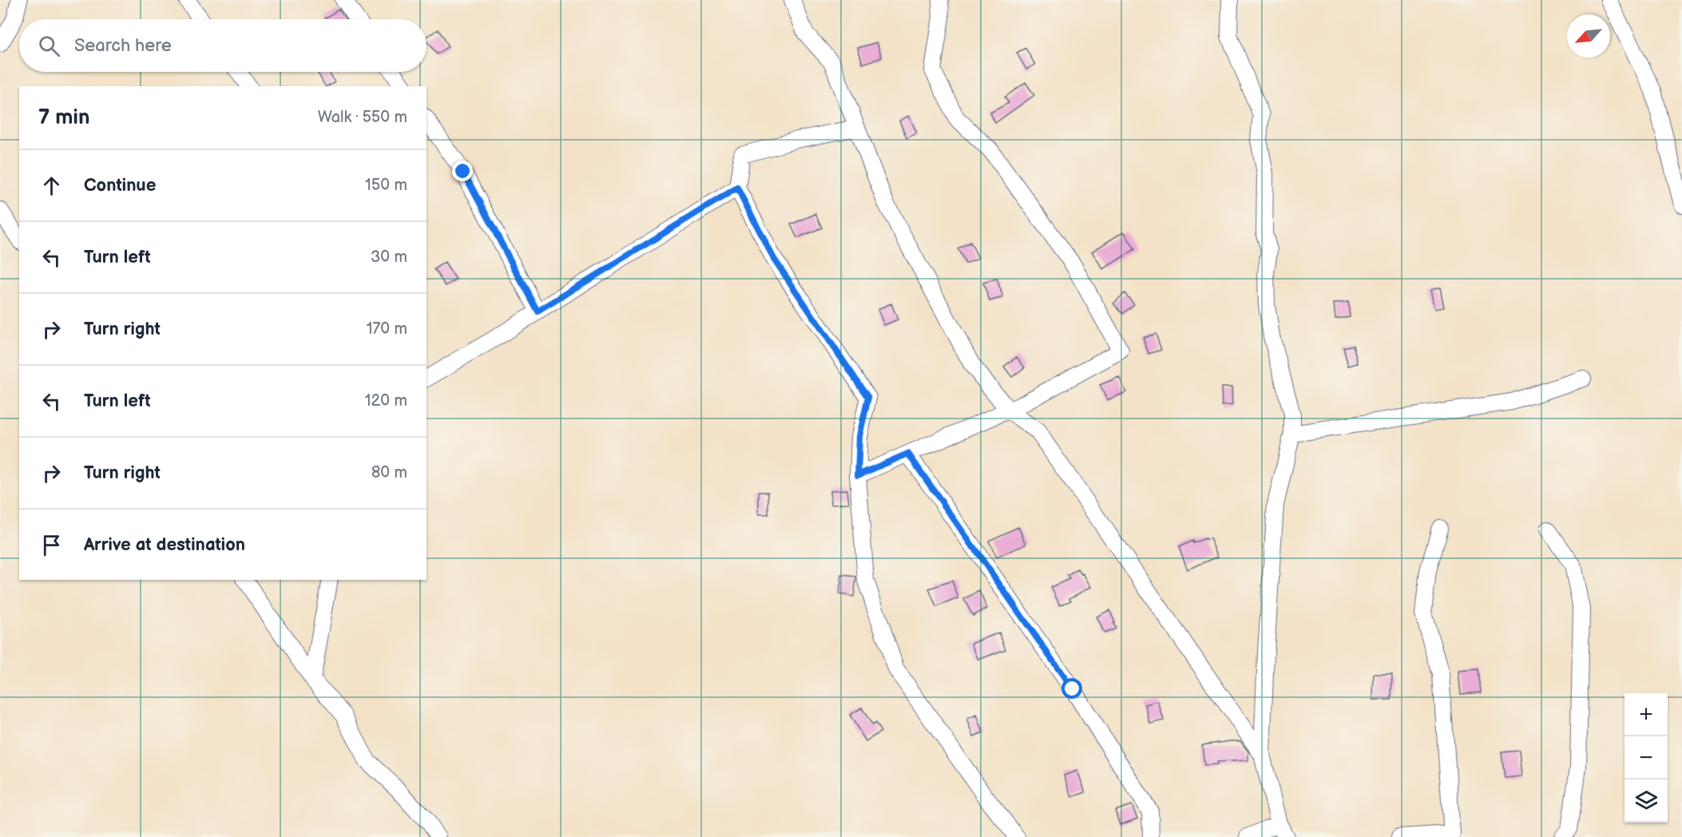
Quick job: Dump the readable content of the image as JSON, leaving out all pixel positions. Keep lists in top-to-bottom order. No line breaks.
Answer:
{"north":"bottom left","page":{"search":"Search here","heading":["7 min","Walk · 550 m"],"list":[["Continue","150 m"],["Turn left","30 m"],["Turn right","170 m"],["Turn left","120 m"],["Turn right","80 m"],"Arrive at destination"],"map_buttons":["+","−"]}}
